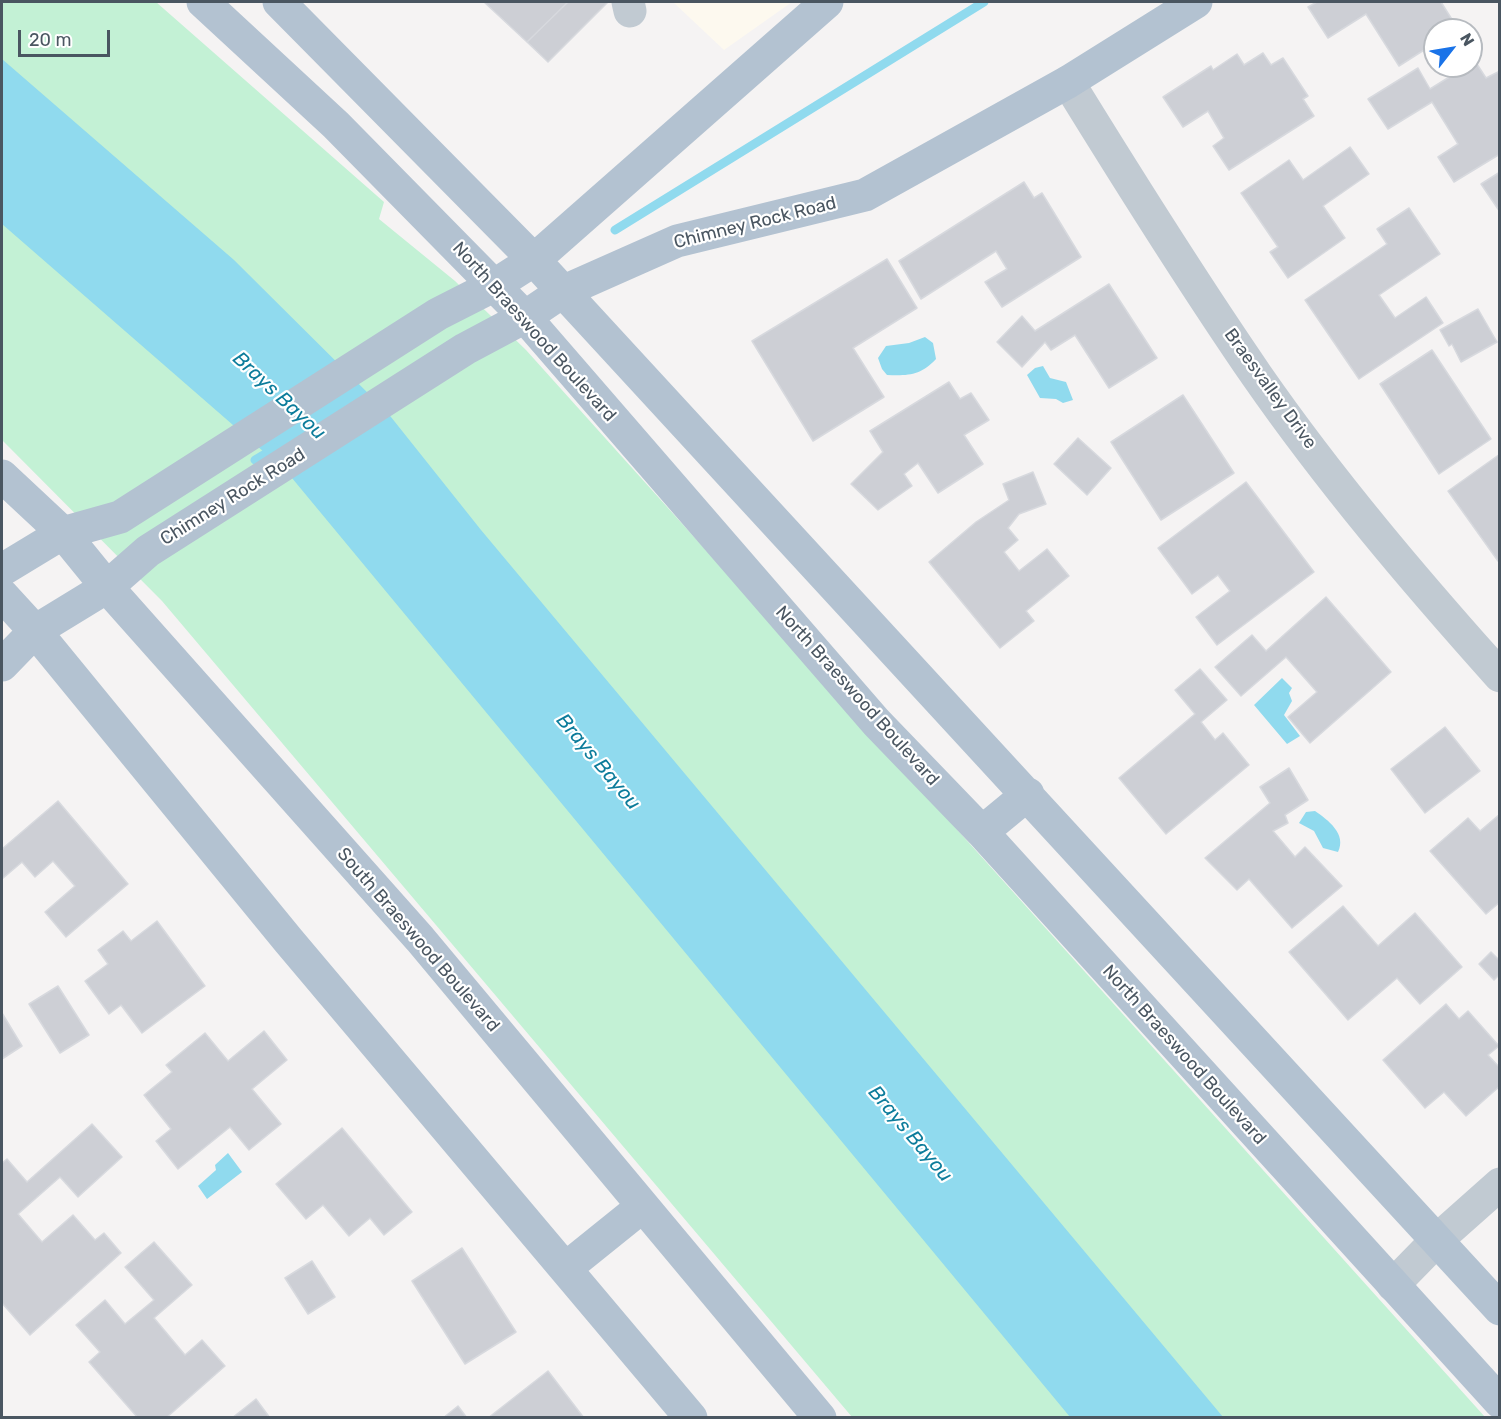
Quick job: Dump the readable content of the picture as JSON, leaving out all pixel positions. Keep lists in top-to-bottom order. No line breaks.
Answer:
{"streets":{"main road":["Chimney Rock Road","North Braeswood Boulevard","South Braeswood Boulevard"],"street":["Braesvalley Drive"]},"crossings":[["Chimney Rock Road","North Braeswood Boulevard"],["Chimney Rock Road","Braesvalley Drive"],["Chimney Rock Road","South Braeswood Boulevard"]],"water":["Brays Bayou"],"scale_bar":"20 m","north":"top right"}
